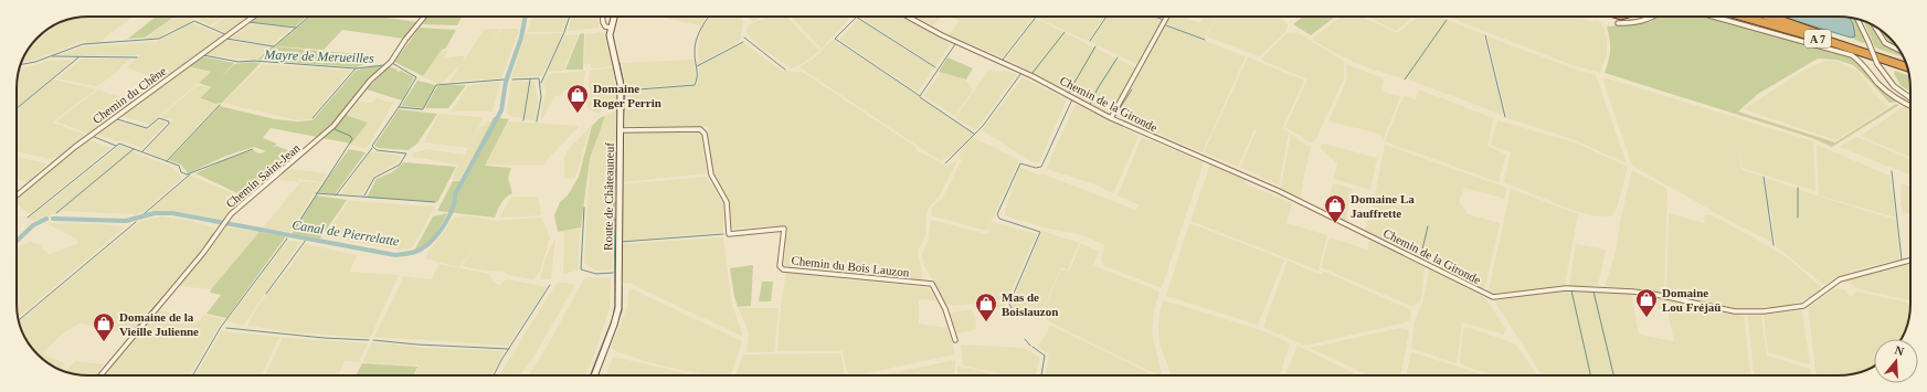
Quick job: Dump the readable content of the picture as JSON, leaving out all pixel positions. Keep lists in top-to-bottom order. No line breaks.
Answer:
{"streets":{"highway":["A 7"],"main road":["Route de Châteauneuf"],"street":["Chemin du Chêne","Chemin de la Gironde","Chemin Saint-Jean","Chemin du Bois Lauzon"]},"crossings":[["Route de Châteauneuf","Chemin du Bois Lauzon"]],"water":["Mayre de Merueilles","Canal de Pierrelatte"],"places":{"shop":["Domaine Roger Perrin","Domaine La Jauffrette","Domaine Lou Fréjaü","Mas de Boislauzon","Domaine de la Vieille Julienne"]},"north":"top"}
